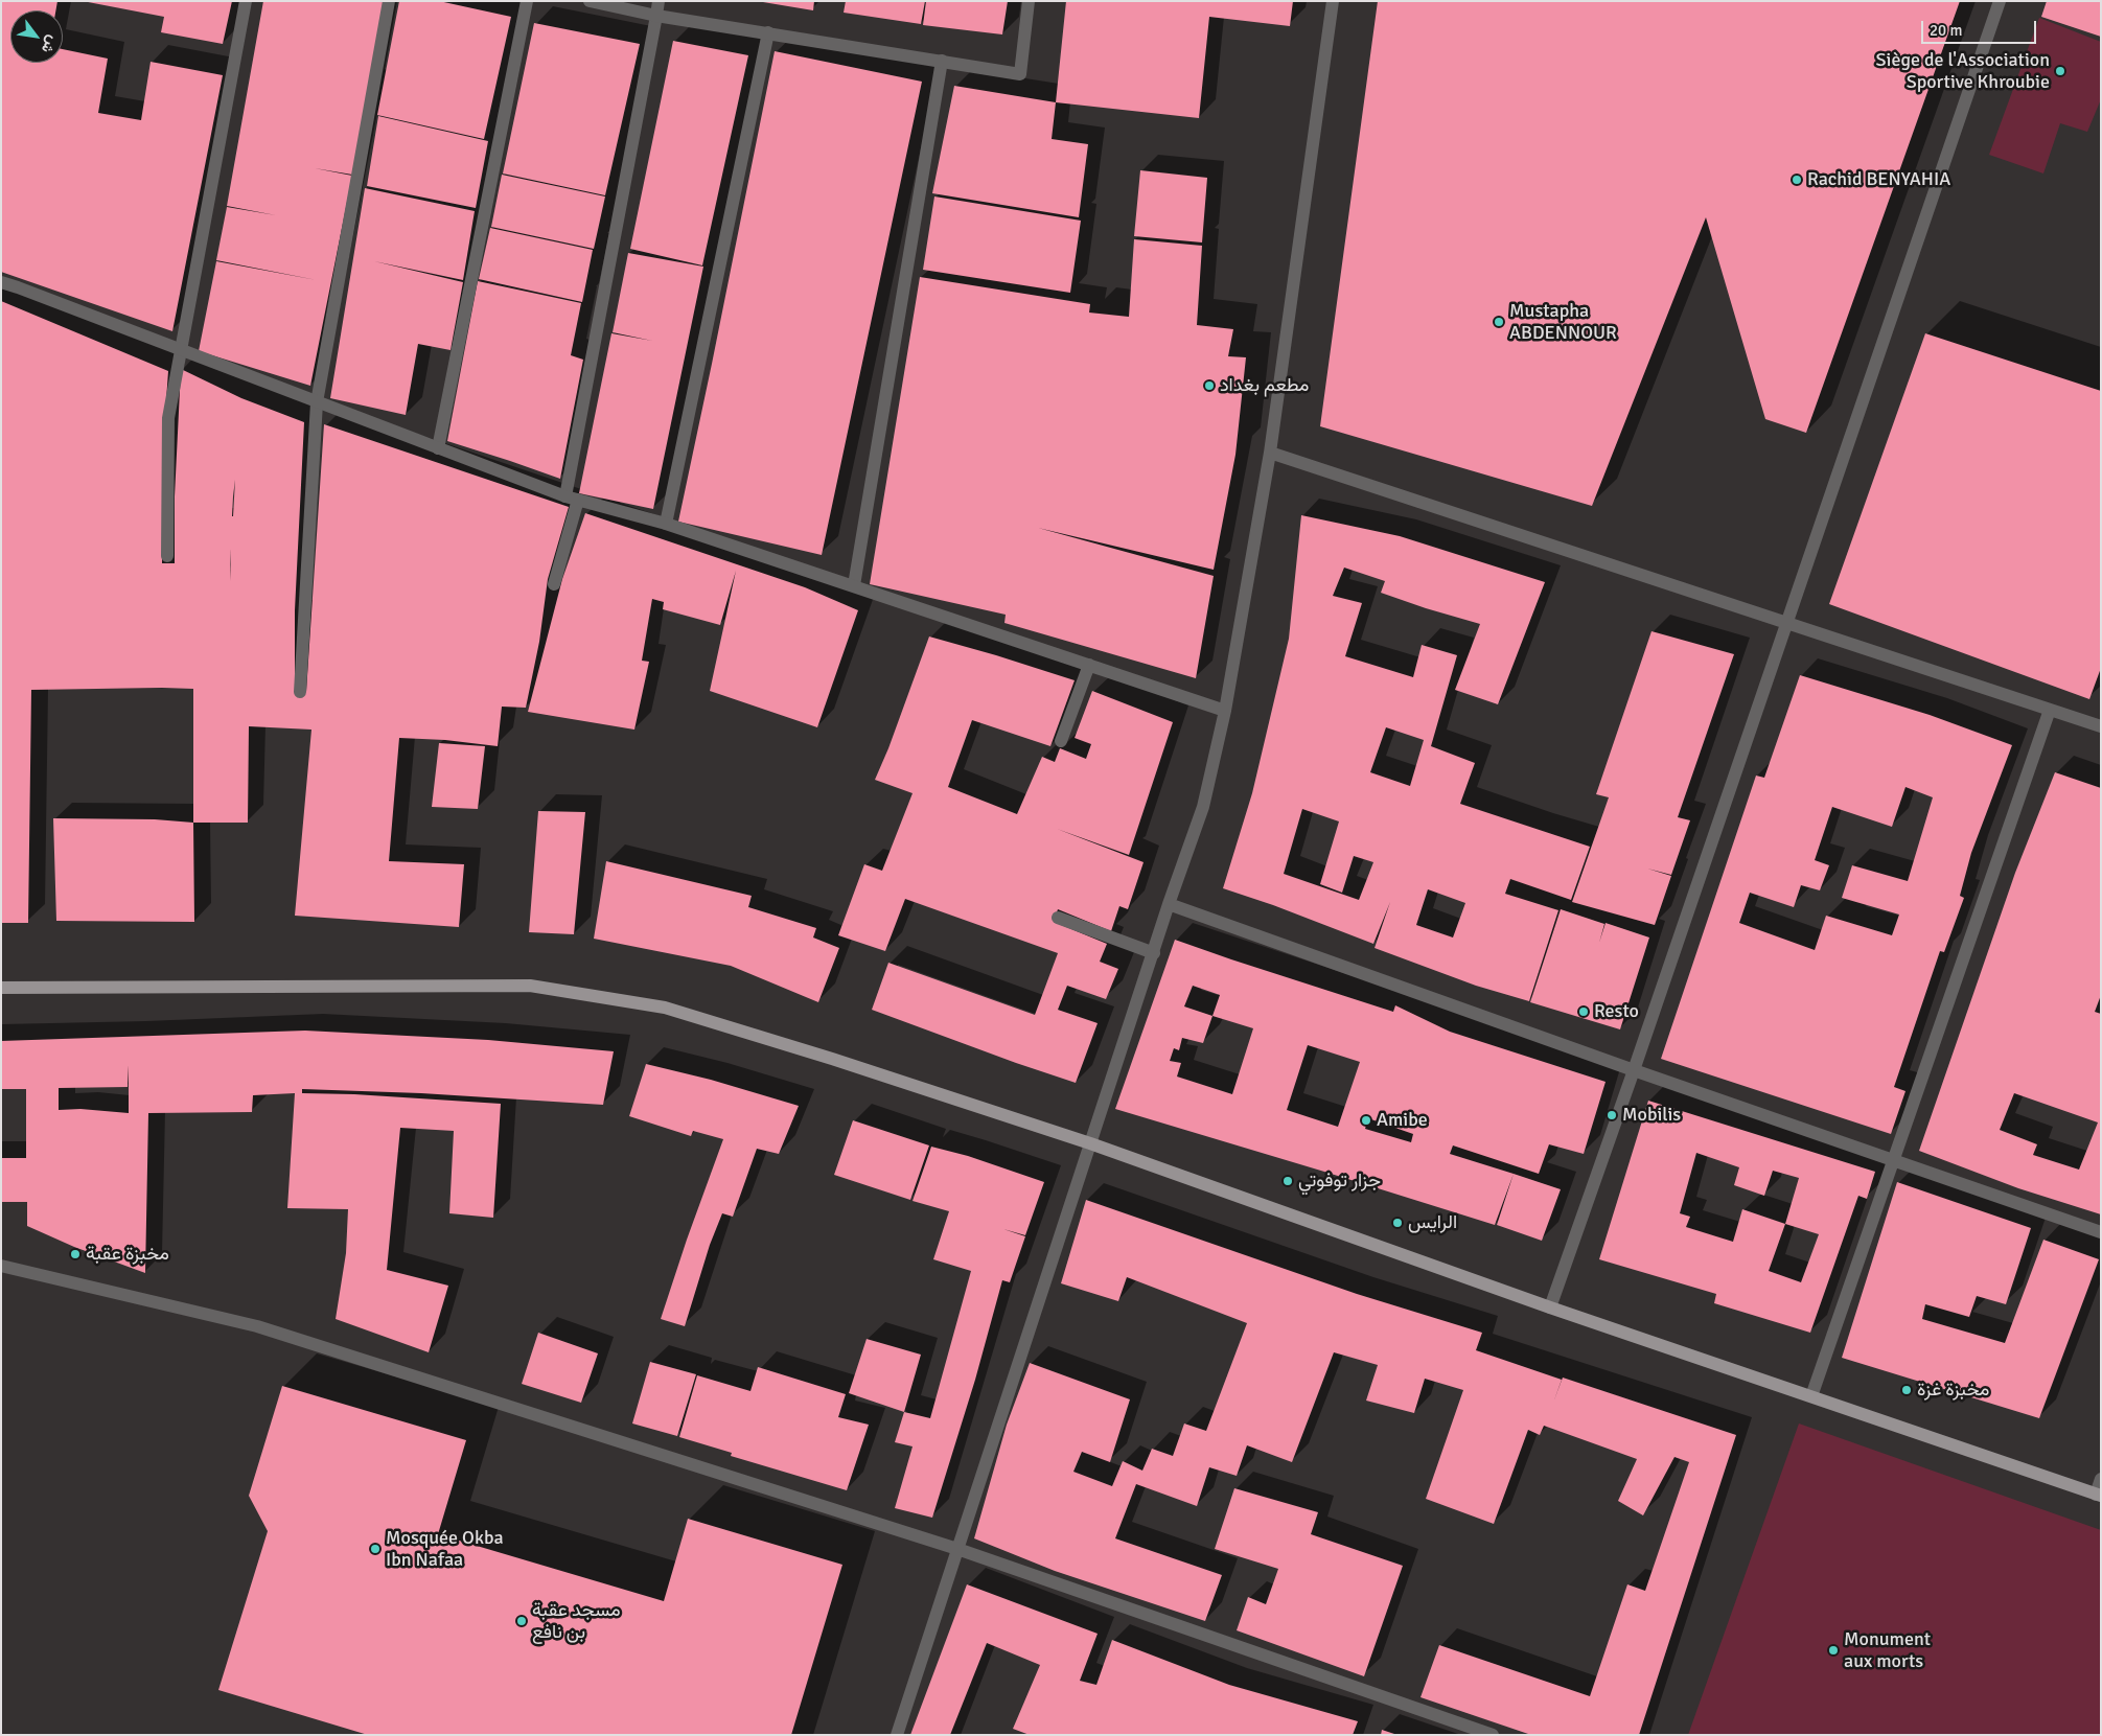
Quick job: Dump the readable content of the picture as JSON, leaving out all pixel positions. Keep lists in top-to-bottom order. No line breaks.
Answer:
{"places":["Siège de l'Association Sportive Khroubie","Rachid BENYAHIA","Mustapha ABDENNOUR","مطعم بغداد","Resto","Mobilis","Amibe","جزار توفوتي","الرايس","مخبزة عقبة","مخبزة غزة","Mosquée Okba Ibn Nafaa","مسجد عقبة بن نافع","Monument aux morts"],"scale_bar":"20 m","north":"bottom right"}
